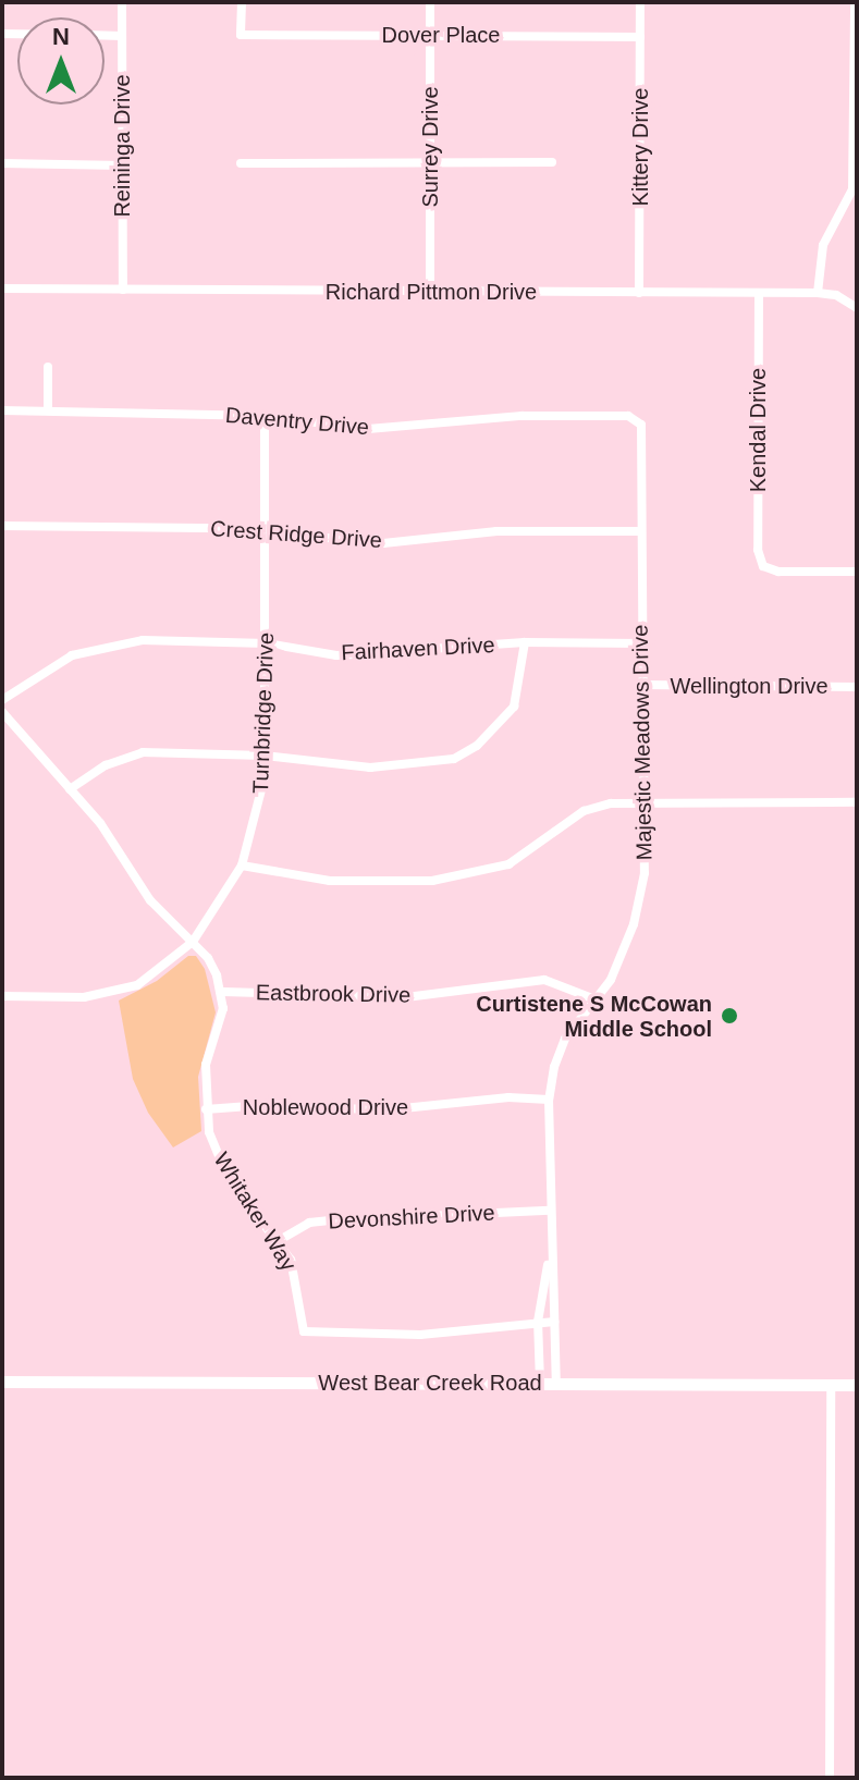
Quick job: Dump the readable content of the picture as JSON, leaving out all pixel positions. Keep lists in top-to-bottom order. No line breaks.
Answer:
{"streets":{"main road":["West Bear Creek Road"],"street":["Dover Place","Reininga Drive","Surrey Drive","Kittery Drive","Richard Pittmon Drive","Daventry Drive","Kendal Drive","Crest Ridge Drive","Fairhaven Drive","Wellington Drive","Turnbridge Drive","Majestic Meadows Drive","Eastbrook Drive","Noblewood Drive","Whitaker Way","Devonshire Drive"]},"crossings":[["Dover Place","Surrey Drive"],["Dover Place","Kittery Drive"],["Reininga Drive","Richard Pittmon Drive"],["Surrey Drive","Richard Pittmon Drive"],["Kittery Drive","Richard Pittmon Drive"],["Richard Pittmon Drive","Kendal Drive"],["Daventry Drive","Turnbridge Drive"],["Daventry Drive","Majestic Meadows Drive"],["Crest Ridge Drive","Turnbridge Drive"],["Crest Ridge Drive","Majestic Meadows Drive"],["Fairhaven Drive","Turnbridge Drive"],["Fairhaven Drive","Majestic Meadows Drive"],["Wellington Drive","Majestic Meadows Drive"],["Majestic Meadows Drive","Eastbrook Drive"],["Majestic Meadows Drive","Noblewood Drive"],["Majestic Meadows Drive","Whitaker Way"],["Majestic Meadows Drive","Devonshire Drive"],["Majestic Meadows Drive","West Bear Creek Road"],["Eastbrook Drive","Whitaker Way"],["Noblewood Drive","Whitaker Way"],["Whitaker Way","Devonshire Drive"]],"places":["Curtistene S McCowan Middle School"],"north":"top"}
